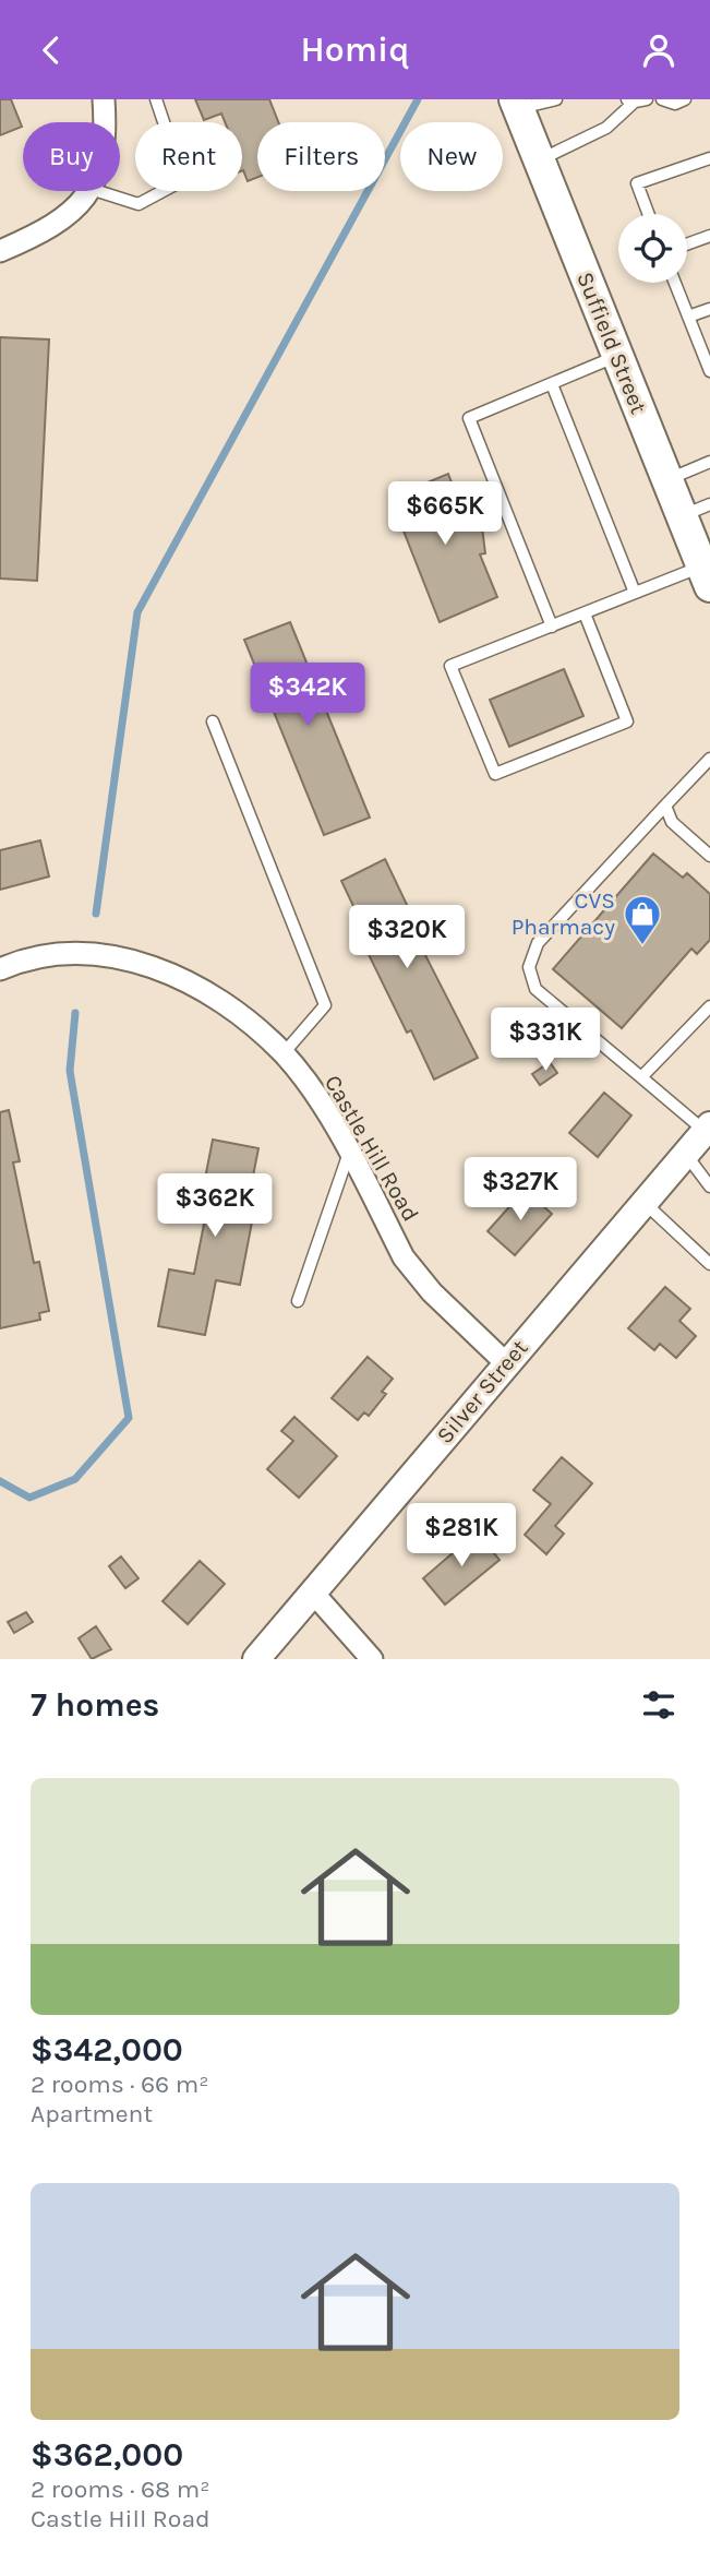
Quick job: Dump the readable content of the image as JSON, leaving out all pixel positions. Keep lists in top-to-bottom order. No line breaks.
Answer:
{"streets":{"main road":["Suffield Street"],"street":["Castle Hill Road","Silver Street"]},"crossings":[["Castle Hill Road","Silver Street"]],"places":{"shop":["CVS Pharmacy"]},"page":{"header":"Homiq","chip":["Buy","Rent","Filters","New"],"price":["$665K","$342K","$320K","$331K","$327K","$362K","$281K"],"heading":"7 homes","list":[{"name":"$342,000","note":"2 rooms · 66 m² · Apartment"},{"name":"$362,000","note":"2 rooms · 68 m² · Castle Hill Road"}]}}
